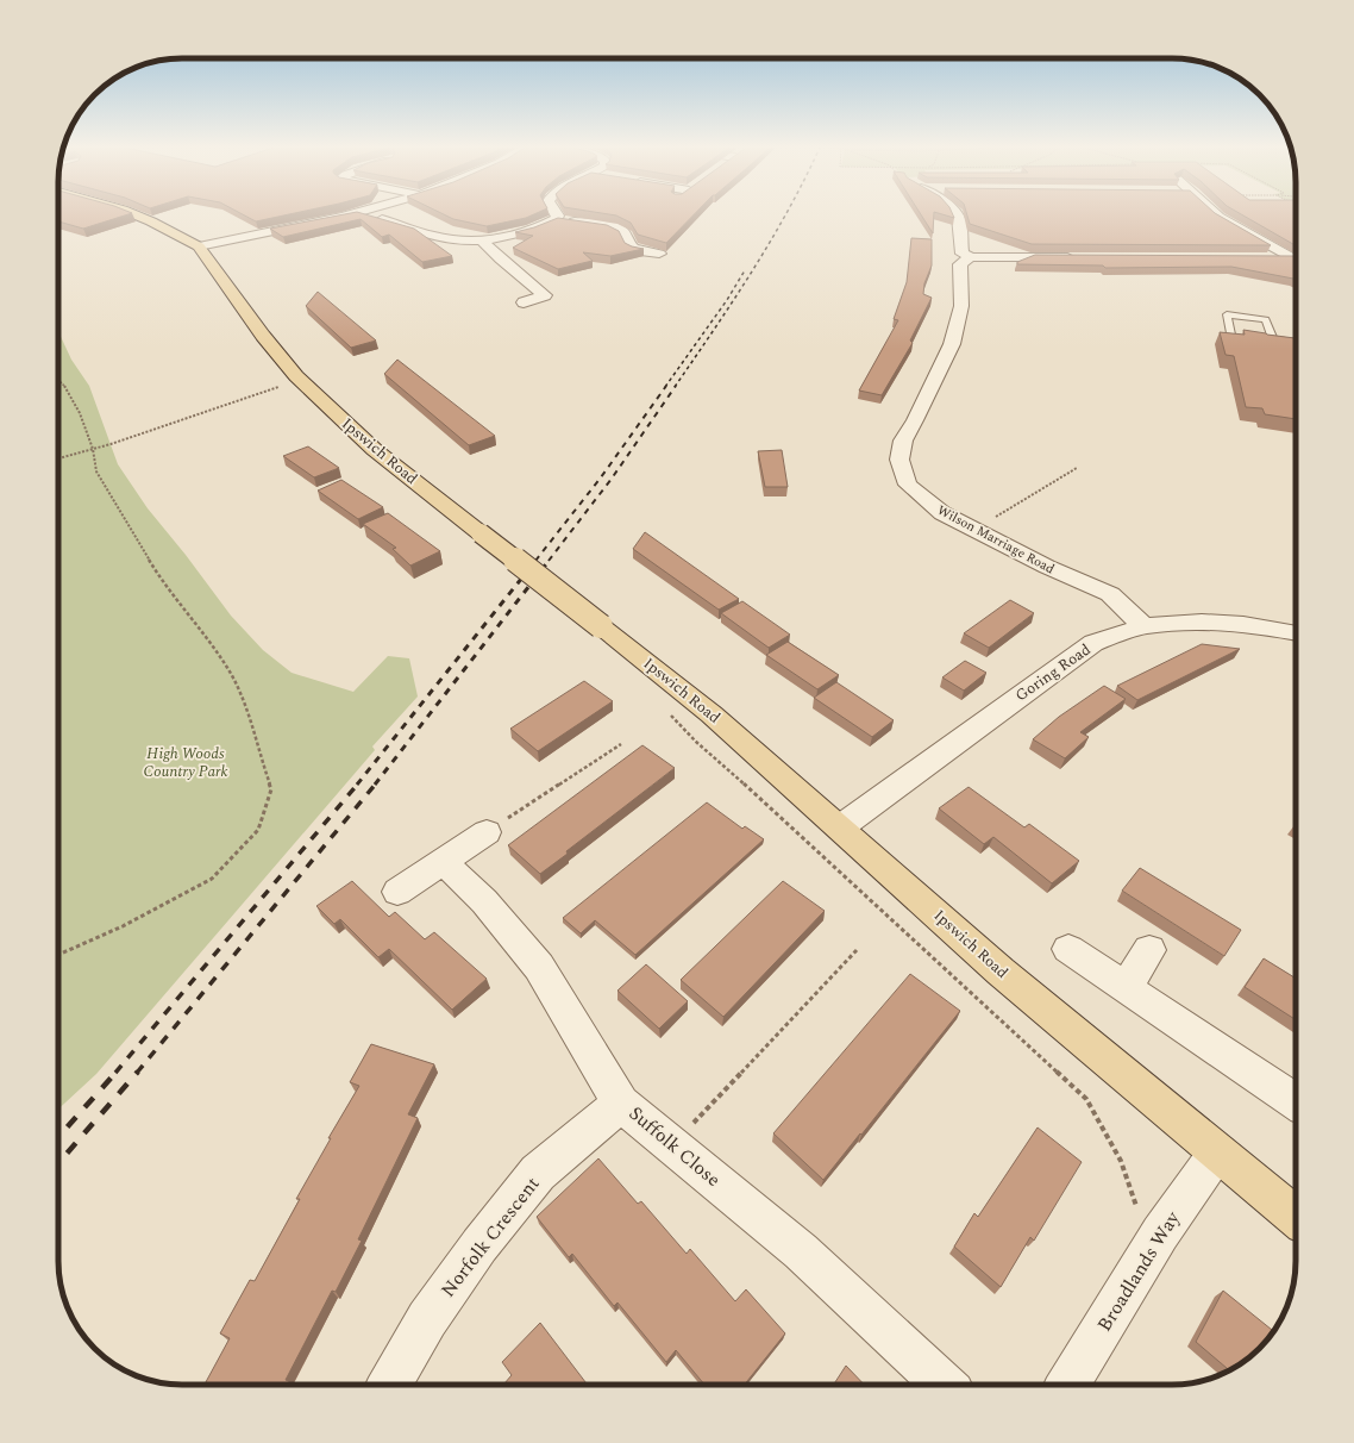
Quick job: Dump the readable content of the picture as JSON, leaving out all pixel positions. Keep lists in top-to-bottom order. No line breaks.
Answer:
{"streets":{"main road":["Ipswich Road"],"street":["Wilson Marriage Road","Goring Road","Suffolk Close","Norfolk Crescent","Broadlands Way"]},"crossings":[["Ipswich Road","Goring Road"],["Ipswich Road","Broadlands Way"],["Wilson Marriage Road","Goring Road"],["Suffolk Close","Norfolk Crescent"]],"parks":["High Woods Country Park"]}
